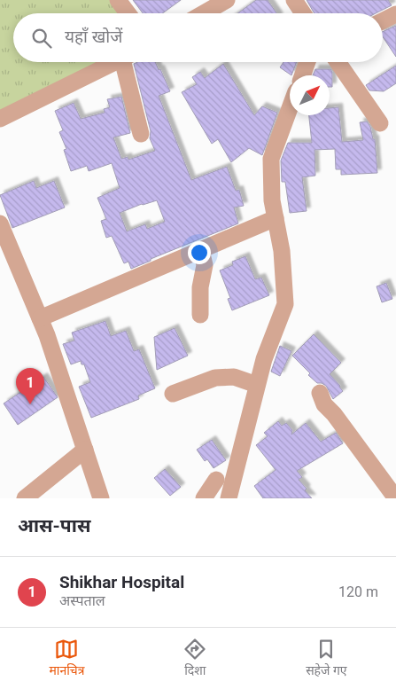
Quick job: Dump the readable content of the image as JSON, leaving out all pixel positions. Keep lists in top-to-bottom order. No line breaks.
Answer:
{"north":"top right","page":{"search":"यहाँ खोजें","pins":"1","heading":"आस-पास","list":[{"mark":"1","name":"Shikhar Hospital","note":"अस्पताल","value":"120 m"}],"nav":["मानचित्र","दिशा","सहेजे गए"]}}
